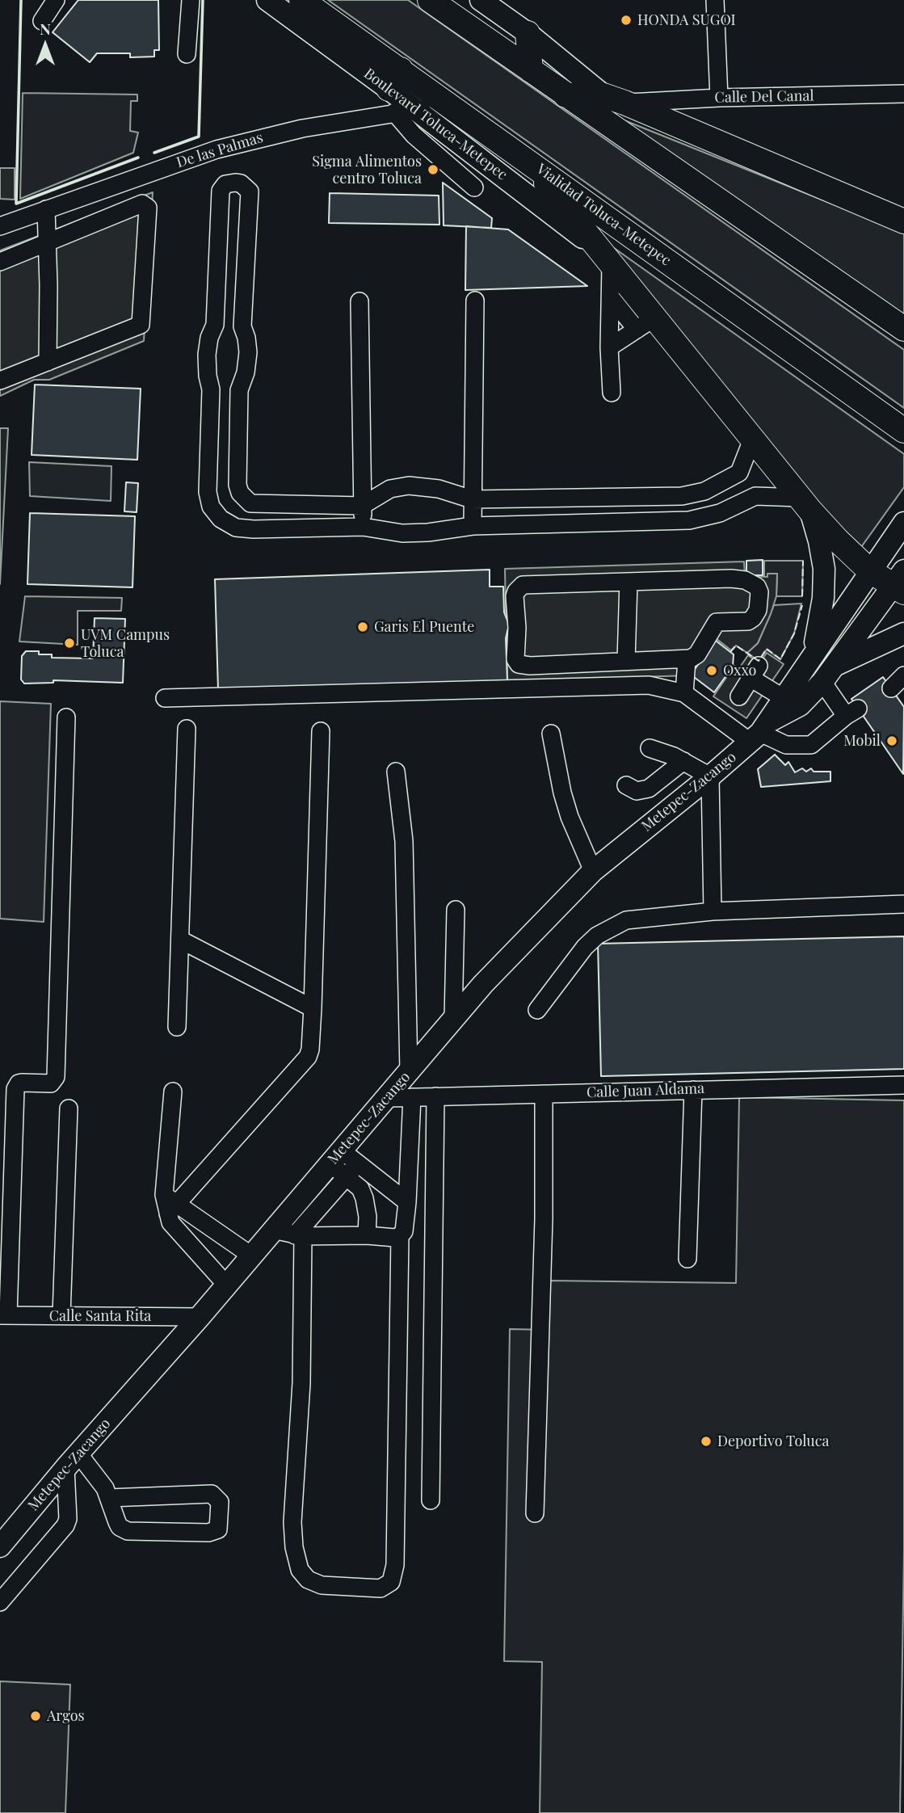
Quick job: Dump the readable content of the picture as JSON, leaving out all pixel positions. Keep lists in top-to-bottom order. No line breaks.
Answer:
{"streets":{"highway":["Vialidad Toluca-Metepec"],"main road":["Boulevard Toluca-Metepec","Metepec-Zacango"],"street":["Calle Del Canal","De las Palmas","Calle Juan Aldama","Calle Santa Rita"]},"crossings":[["Boulevard Toluca-Metepec","De las Palmas"],["Boulevard Toluca-Metepec","Vialidad Toluca-Metepec"],["De las Palmas","Vialidad Toluca-Metepec"],["Metepec-Zacango","Calle Juan Aldama"],["Metepec-Zacango","Calle Santa Rita"]],"places":["HONDA SUGOI","Sigma Alimentos centro Toluca","Garis El Puente","UVM Campus Toluca","Oxxo","Mobil","Deportivo Toluca","Argos"],"north":"top"}
